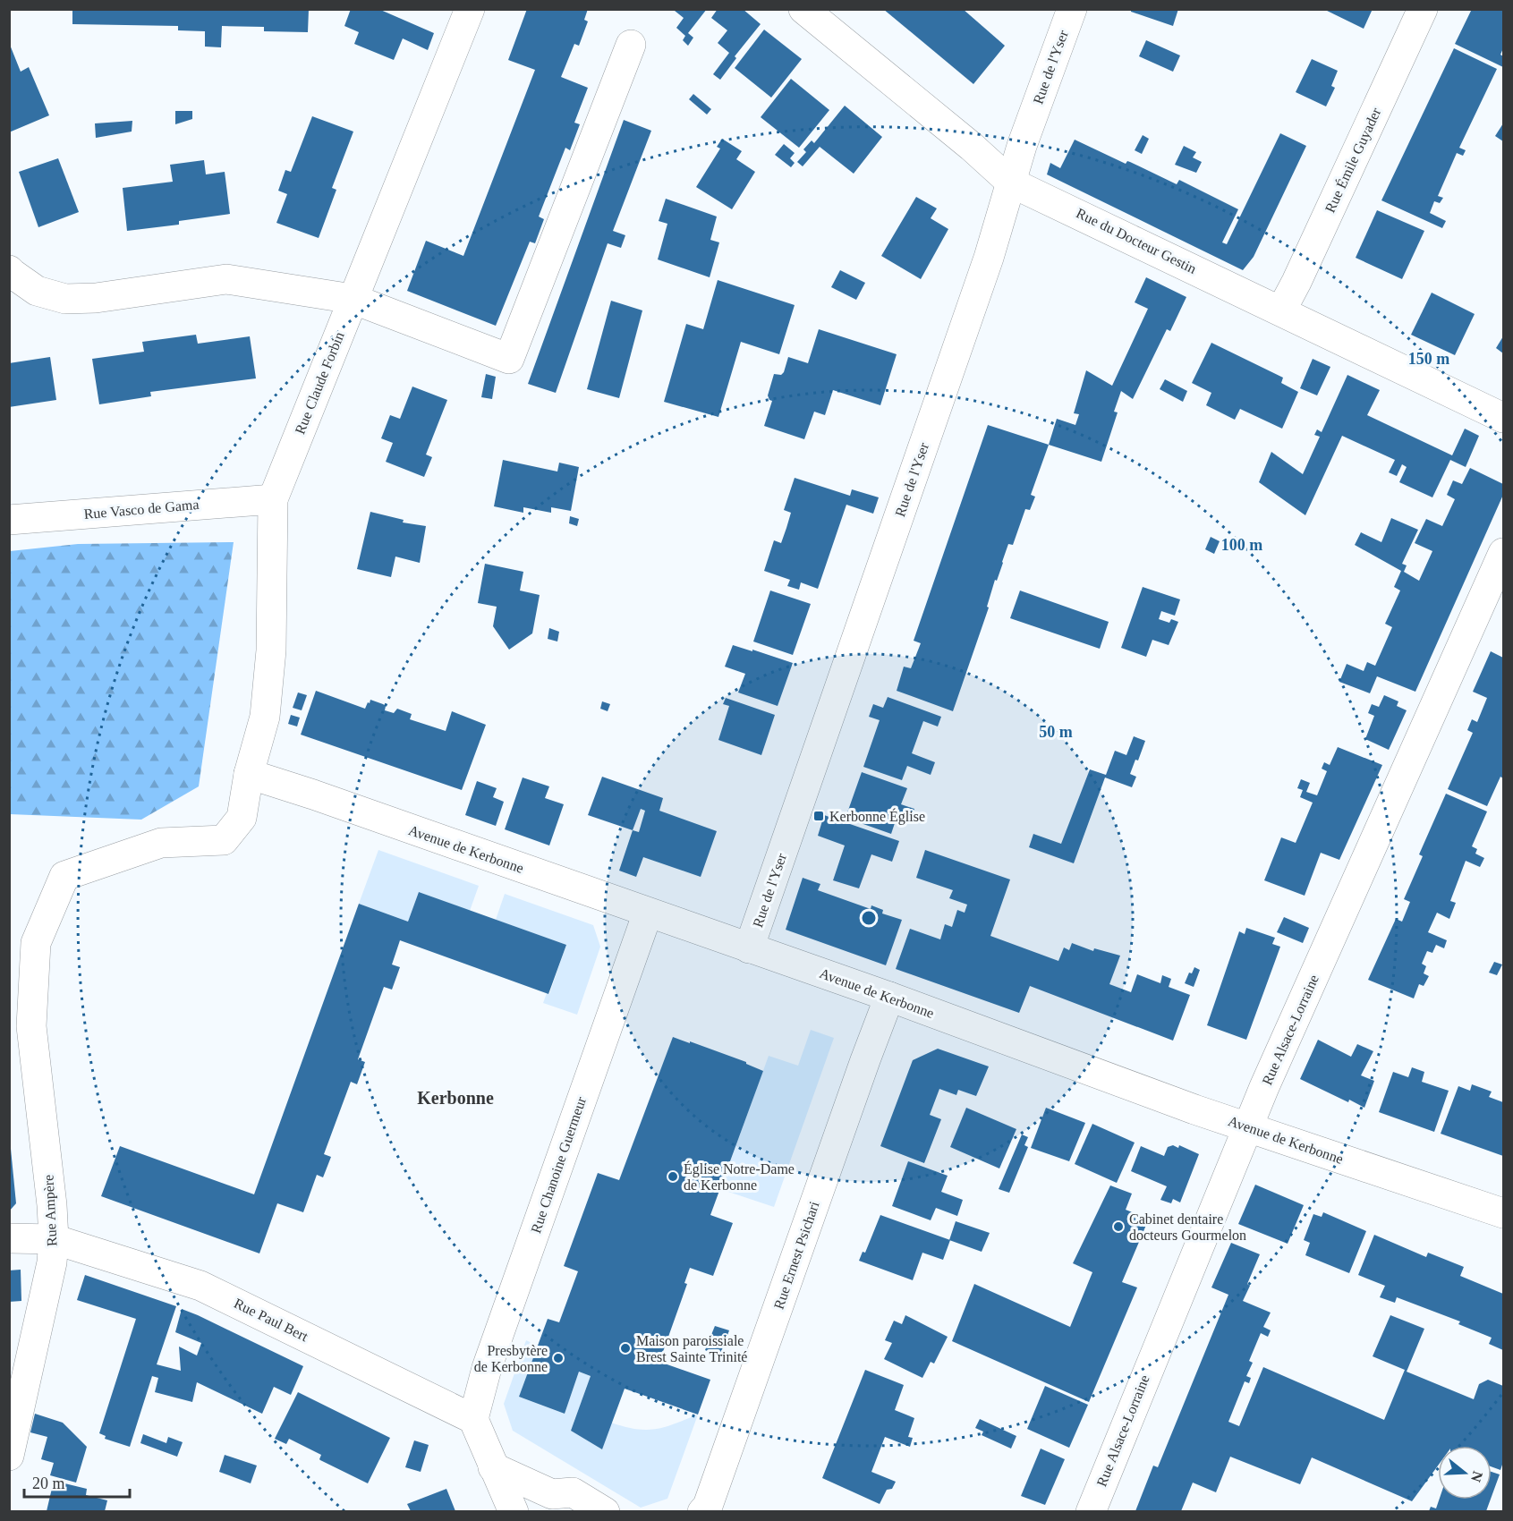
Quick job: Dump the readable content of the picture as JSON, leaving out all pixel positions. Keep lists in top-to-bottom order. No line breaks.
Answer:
{"streets":{"street":["Rue de l'Yser","Rue Émile Guyader","Rue du Docteur Gestin","Rue Claude Forbin","Rue Vasco de Gama","Avenue de Kerbonne","Rue Alsace-Lorraine","Rue Chanoine Guermeur","Rue Ampère","Rue Ernest Psichari","Rue Paul Bert"]},"crossings":[["Rue de l'Yser","Rue du Docteur Gestin"],["Rue de l'Yser","Avenue de Kerbonne"],["Rue Émile Guyader","Rue du Docteur Gestin"],["Rue Claude Forbin","Rue Vasco de Gama"],["Rue Claude Forbin","Avenue de Kerbonne"],["Rue Claude Forbin","Rue Ampère"],["Avenue de Kerbonne","Rue Alsace-Lorraine"],["Avenue de Kerbonne","Rue Chanoine Guermeur"],["Avenue de Kerbonne","Rue Ampère"],["Avenue de Kerbonne","Rue Ernest Psichari"],["Rue Chanoine Guermeur","Rue Paul Bert"],["Rue Ampère","Rue Paul Bert"]],"districts":["Kerbonne"],"places":{"transit":["Kerbonne Église"],"other":["Église Notre-Dame de Kerbonne","Cabinet dentaire docteurs Gourmelon","Maison paroissiale Brest Sainte Trinité","Presbytère de Kerbonne"]},"scale_bar":"20 m","north":"right","rings":["150 m","100 m","50 m"]}
